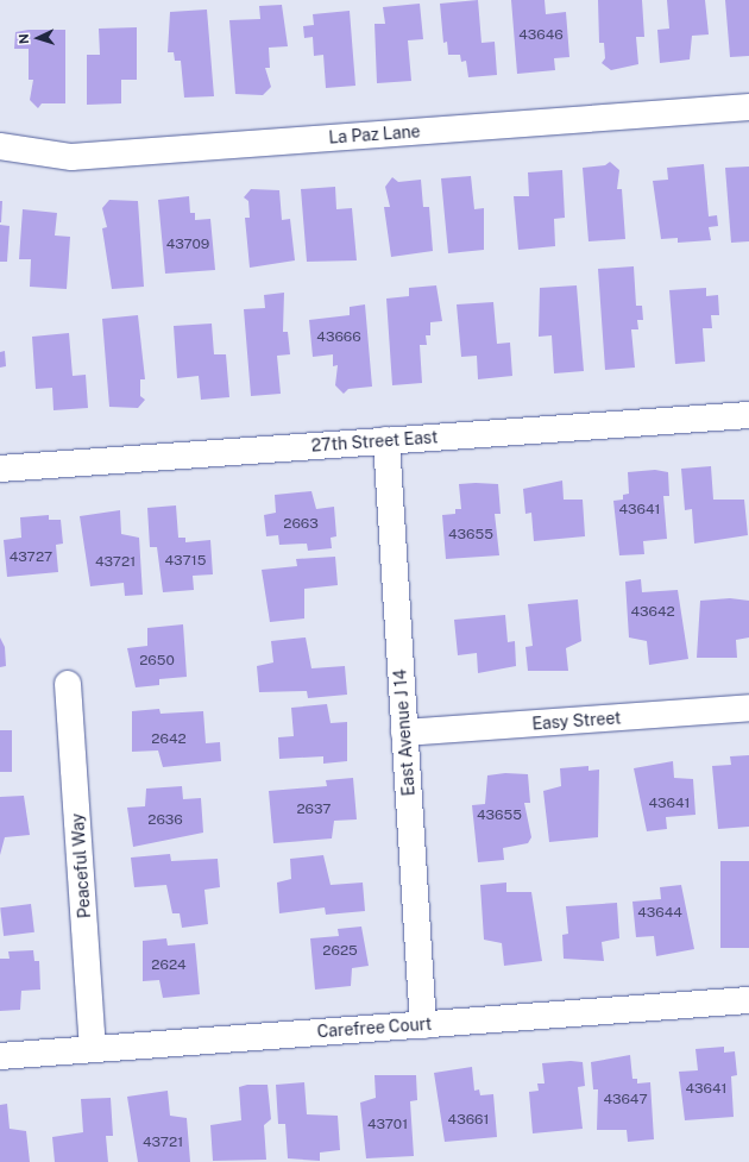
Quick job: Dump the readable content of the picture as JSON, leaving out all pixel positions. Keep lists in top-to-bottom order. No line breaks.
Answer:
{"streets":{"street":["La Paz Lane","27th Street East","Easy Street","East Avenue J 14","Peaceful Way","Carefree Court"]},"crossings":[["27th Street East","East Avenue J 14"],["Easy Street","East Avenue J 14"],["East Avenue J 14","Carefree Court"],["Peaceful Way","Carefree Court"]],"house_numbers":["43646","43709","43666","43641","2663","43655","43727","43715","43721","43642","2650","2642","43641","2637","43655","2636","43644","2625","2624","43641","43647","43661","43701","43721"],"north":"left"}
